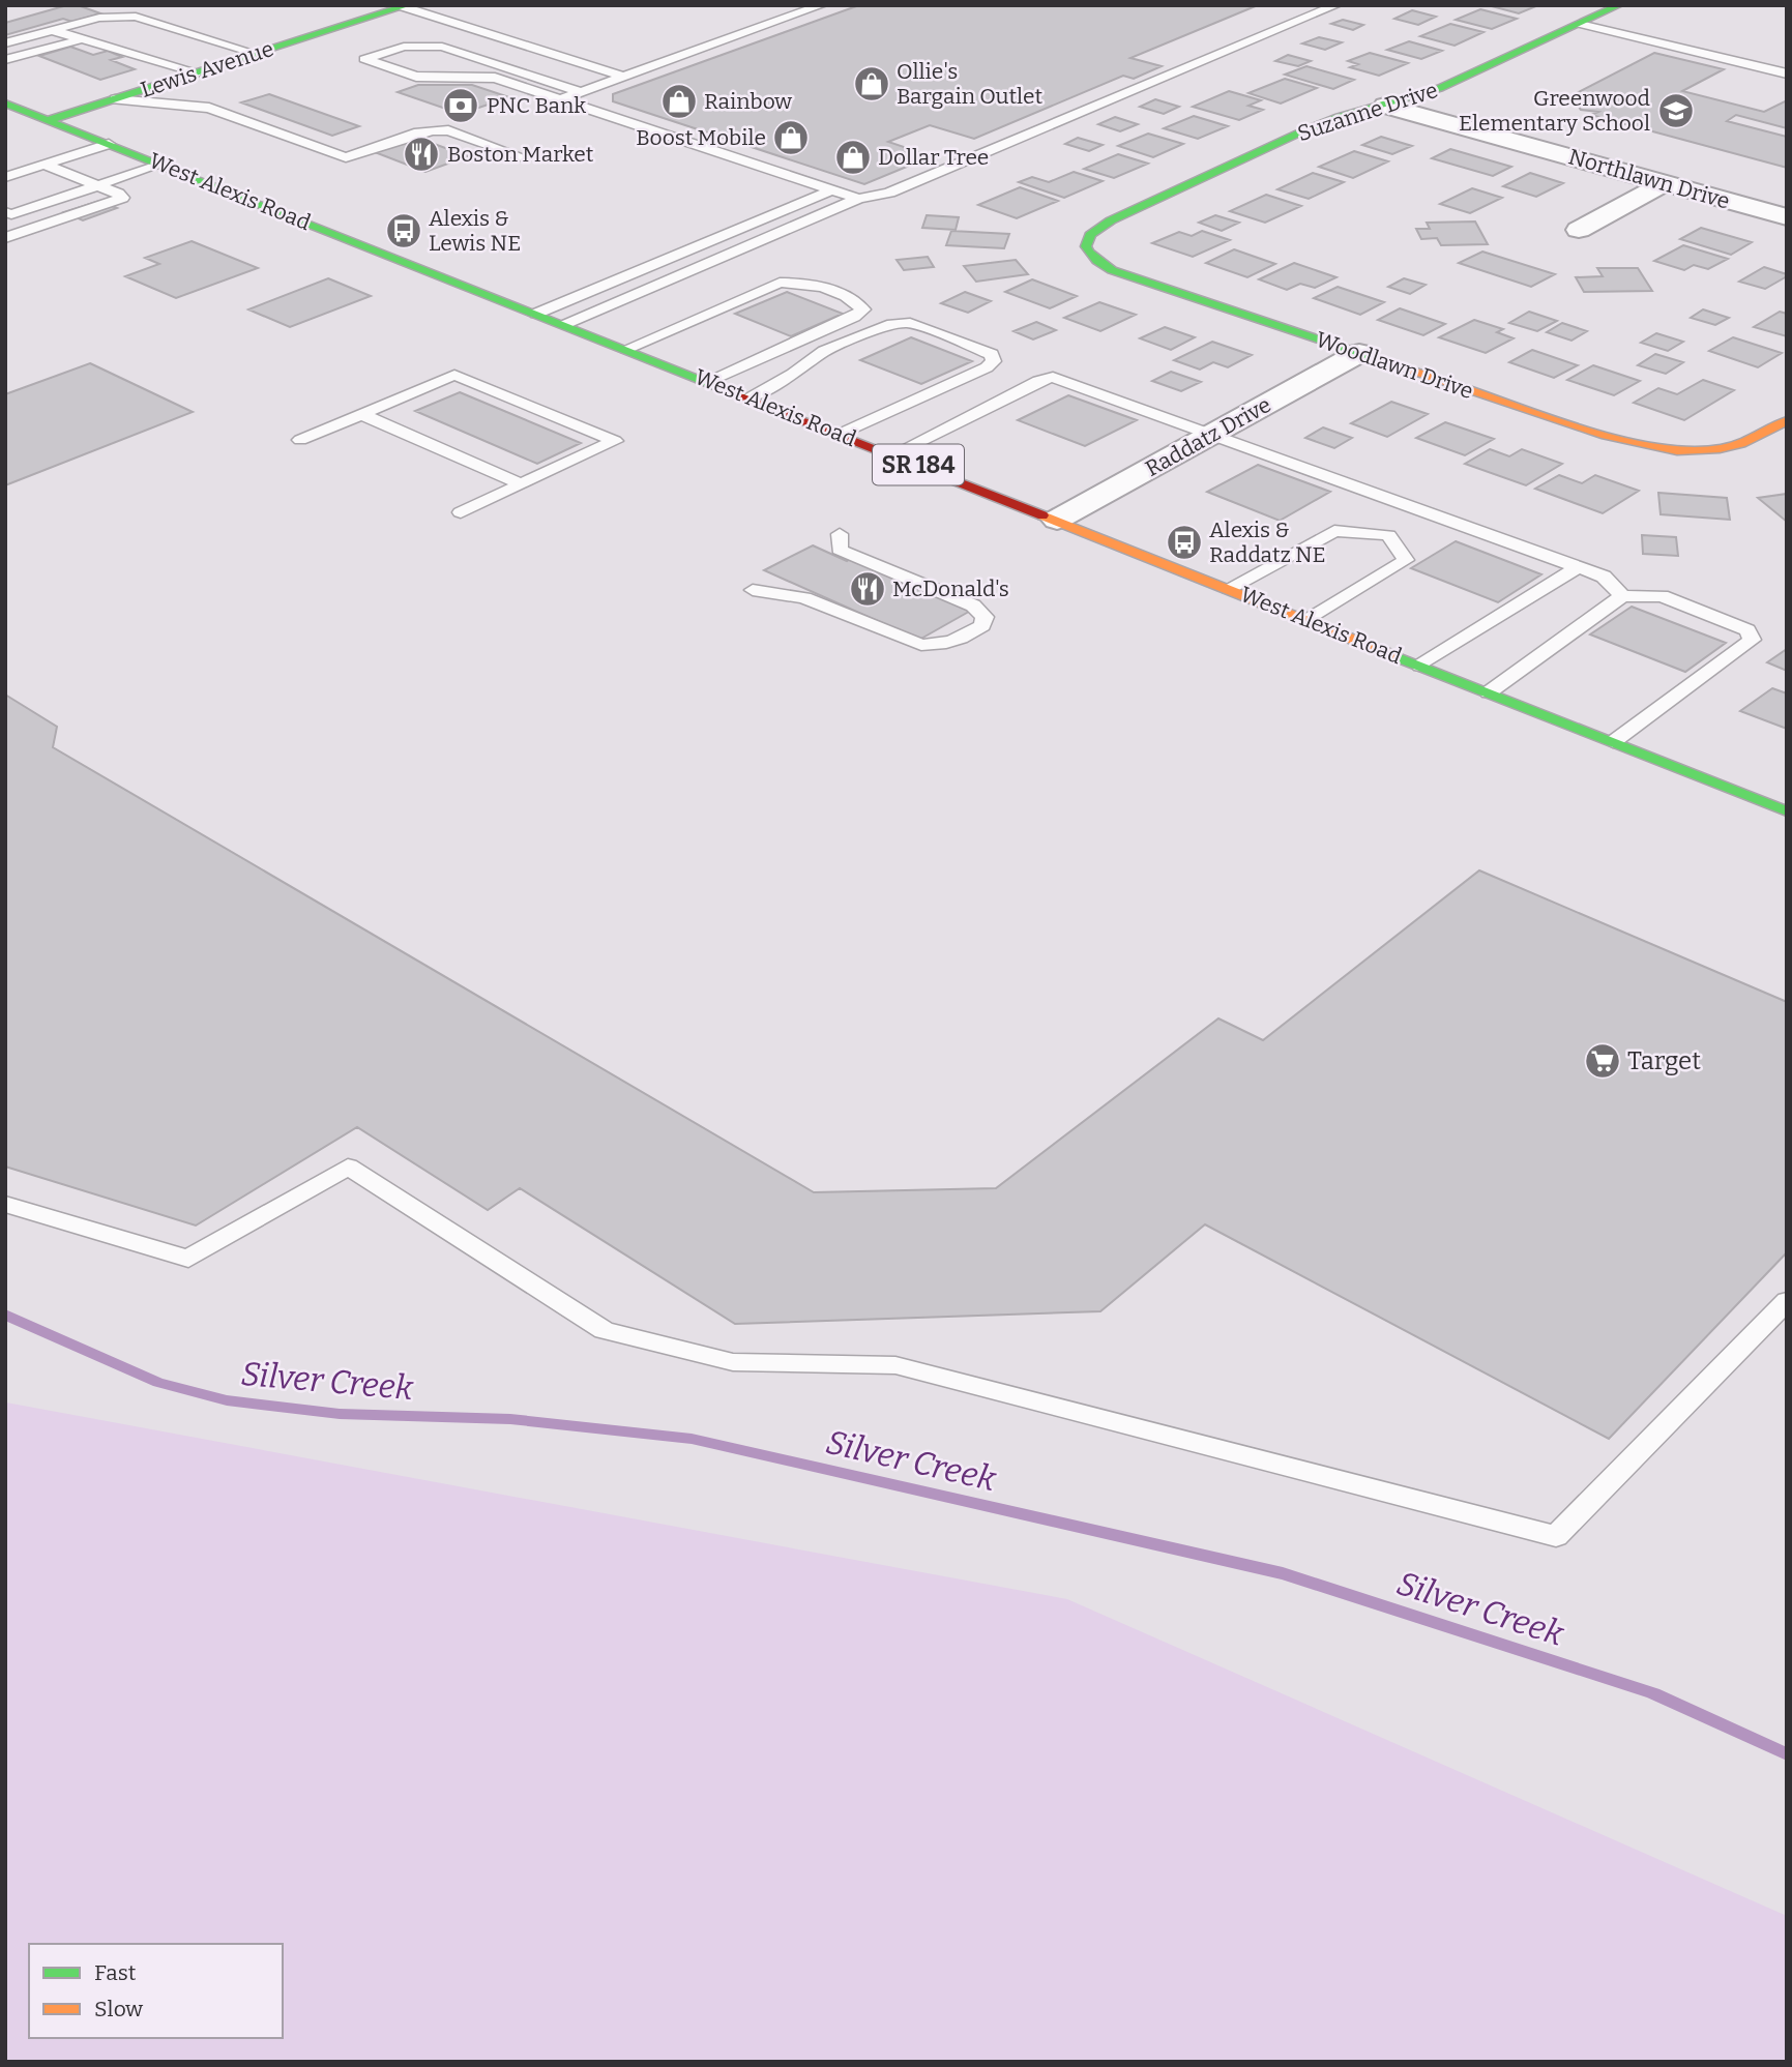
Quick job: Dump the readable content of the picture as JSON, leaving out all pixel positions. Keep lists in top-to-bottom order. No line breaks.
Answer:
{"streets":{"main road":["Lewis Avenue","Suzanne Drive","West Alexis Road","Woodlawn Drive","SR 184"],"street":["Northlawn Drive","Raddatz Drive"]},"crossings":[["Lewis Avenue","West Alexis Road"],["Suzanne Drive","Northlawn Drive"],["Suzanne Drive","Woodlawn Drive"],["West Alexis Road","Raddatz Drive"],["Woodlawn Drive","Raddatz Drive"]],"water":["Silver Creek"],"places":{"shop":["Ollie's Bargain Outlet","Rainbow","Boost Mobile","Dollar Tree"],"bank":["PNC Bank"],"school or university":["Greenwood Elementary School"],"restaurant":["Boston Market","McDonald's"],"bus stop":["Alexis & Lewis NE","Alexis & Raddatz NE"],"supermarket":["Target"]},"legend":["Fast","Slow"]}
